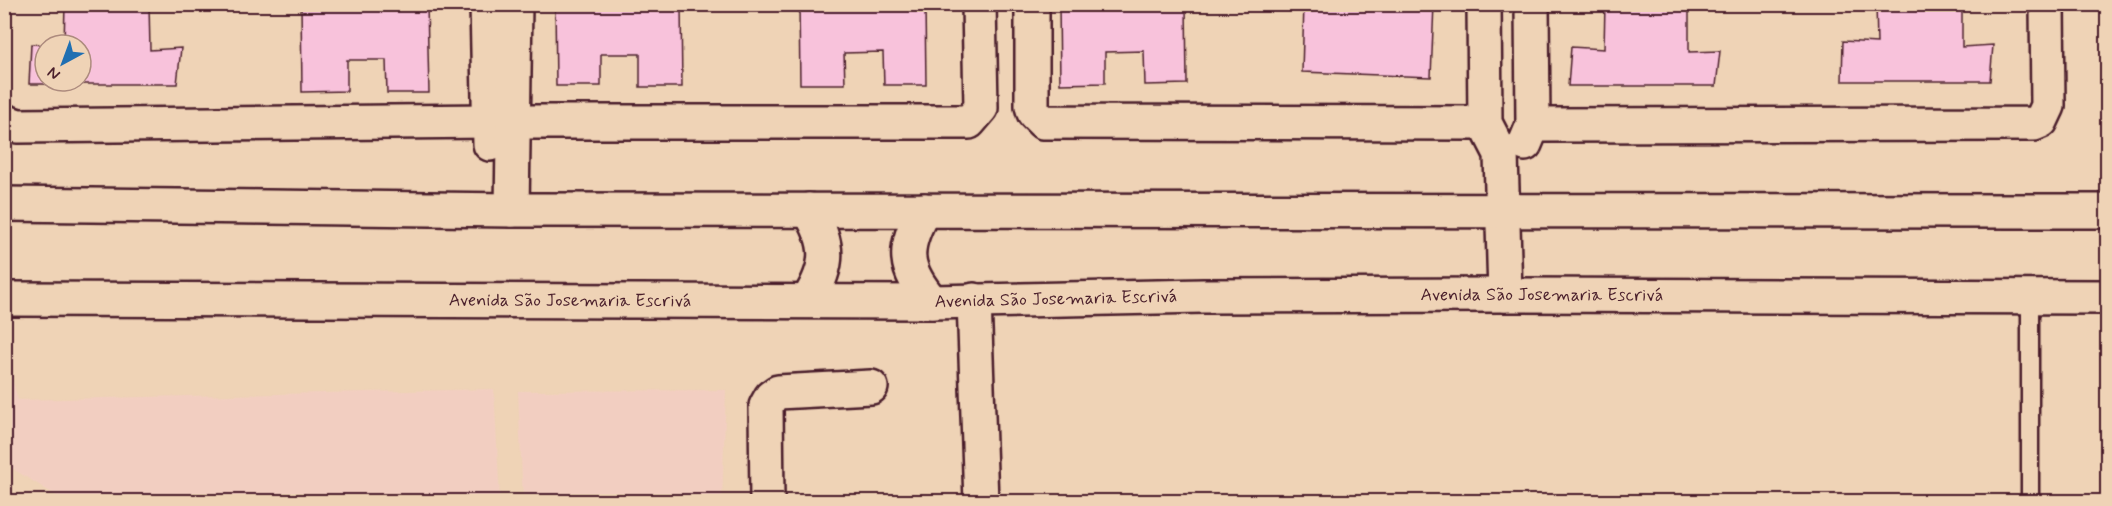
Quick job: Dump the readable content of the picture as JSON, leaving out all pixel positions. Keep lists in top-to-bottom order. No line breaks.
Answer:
{"streets":{"street":["Avenida São Josemaria Escrivá"]},"north":"bottom left"}
